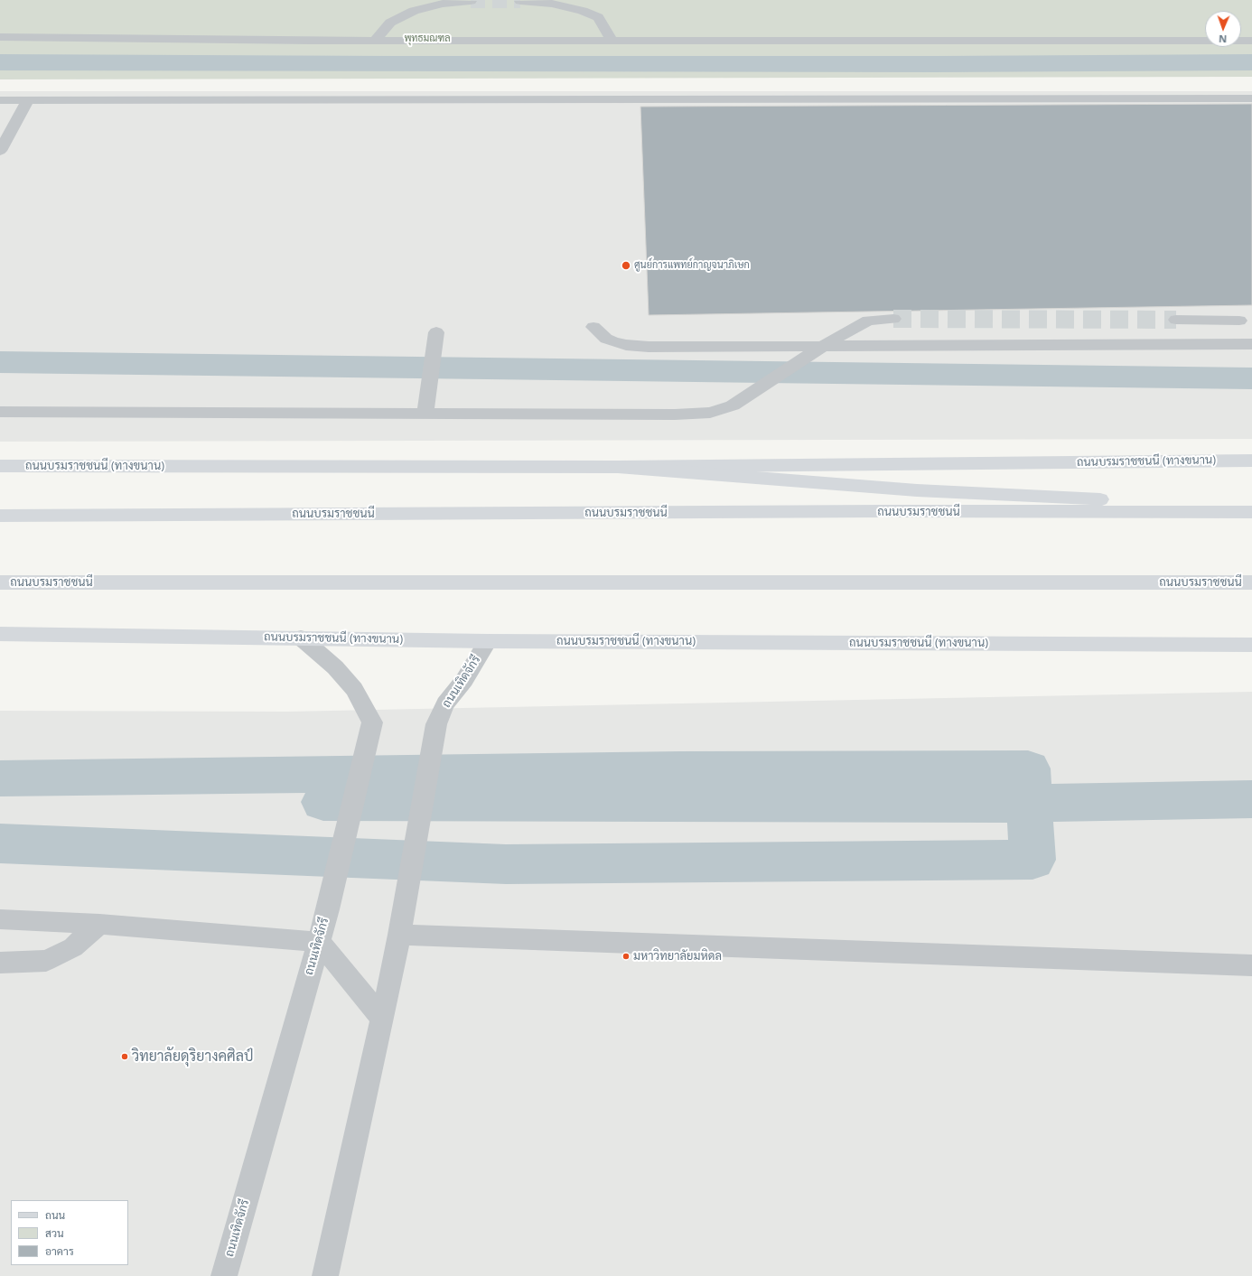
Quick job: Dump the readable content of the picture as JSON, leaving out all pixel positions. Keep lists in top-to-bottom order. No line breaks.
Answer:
{"streets":{"main road":["ถนนบรมราชชนนี (ทางขนาน)","ถนนบรมราชชนนี"],"street":["ถนนเทิดจักรี"]},"crossings":[["ถนนบรมราชชนนี (ทางขนาน)","ถนนเทิดจักรี"]],"parks":["พุทธมณฑล"],"places":["ศูนย์การแพทย์กาญจนาภิเษก","มหาวิทยาลัยมหิดล","วิทยาลัยดุริยางคศิลป์"],"legend":["ถนน","สวน","อาคาร"],"north":"bottom"}
